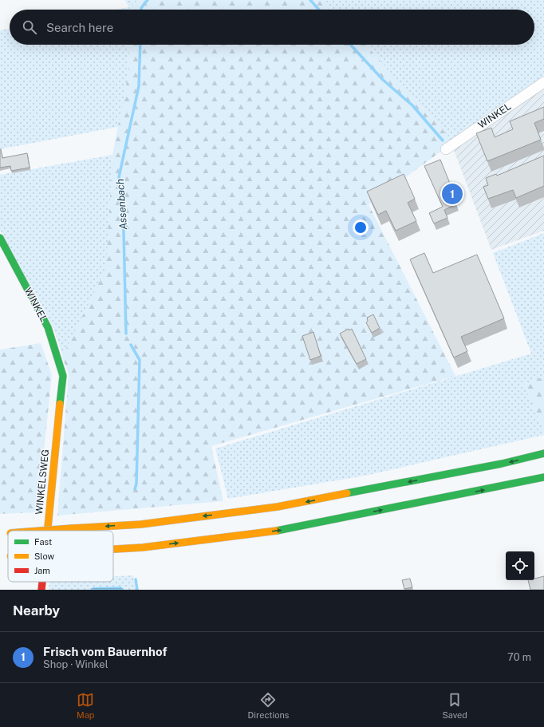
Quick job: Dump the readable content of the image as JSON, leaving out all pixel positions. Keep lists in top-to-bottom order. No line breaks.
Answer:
{"streets":{"main road":["WINKEL","WINKELSWEG"]},"crossings":[["WINKEL","WINKELSWEG"]],"water":["Assenbach"],"legend":["Fast","Slow","Jam"],"page":{"search":"Search here","pins":"1","heading":"Nearby","list":[{"mark":"1","name":"Frisch vom Bauernhof","note":"Shop · Winkel","value":"70 m"}],"nav":["Map","Directions","Saved"]}}
